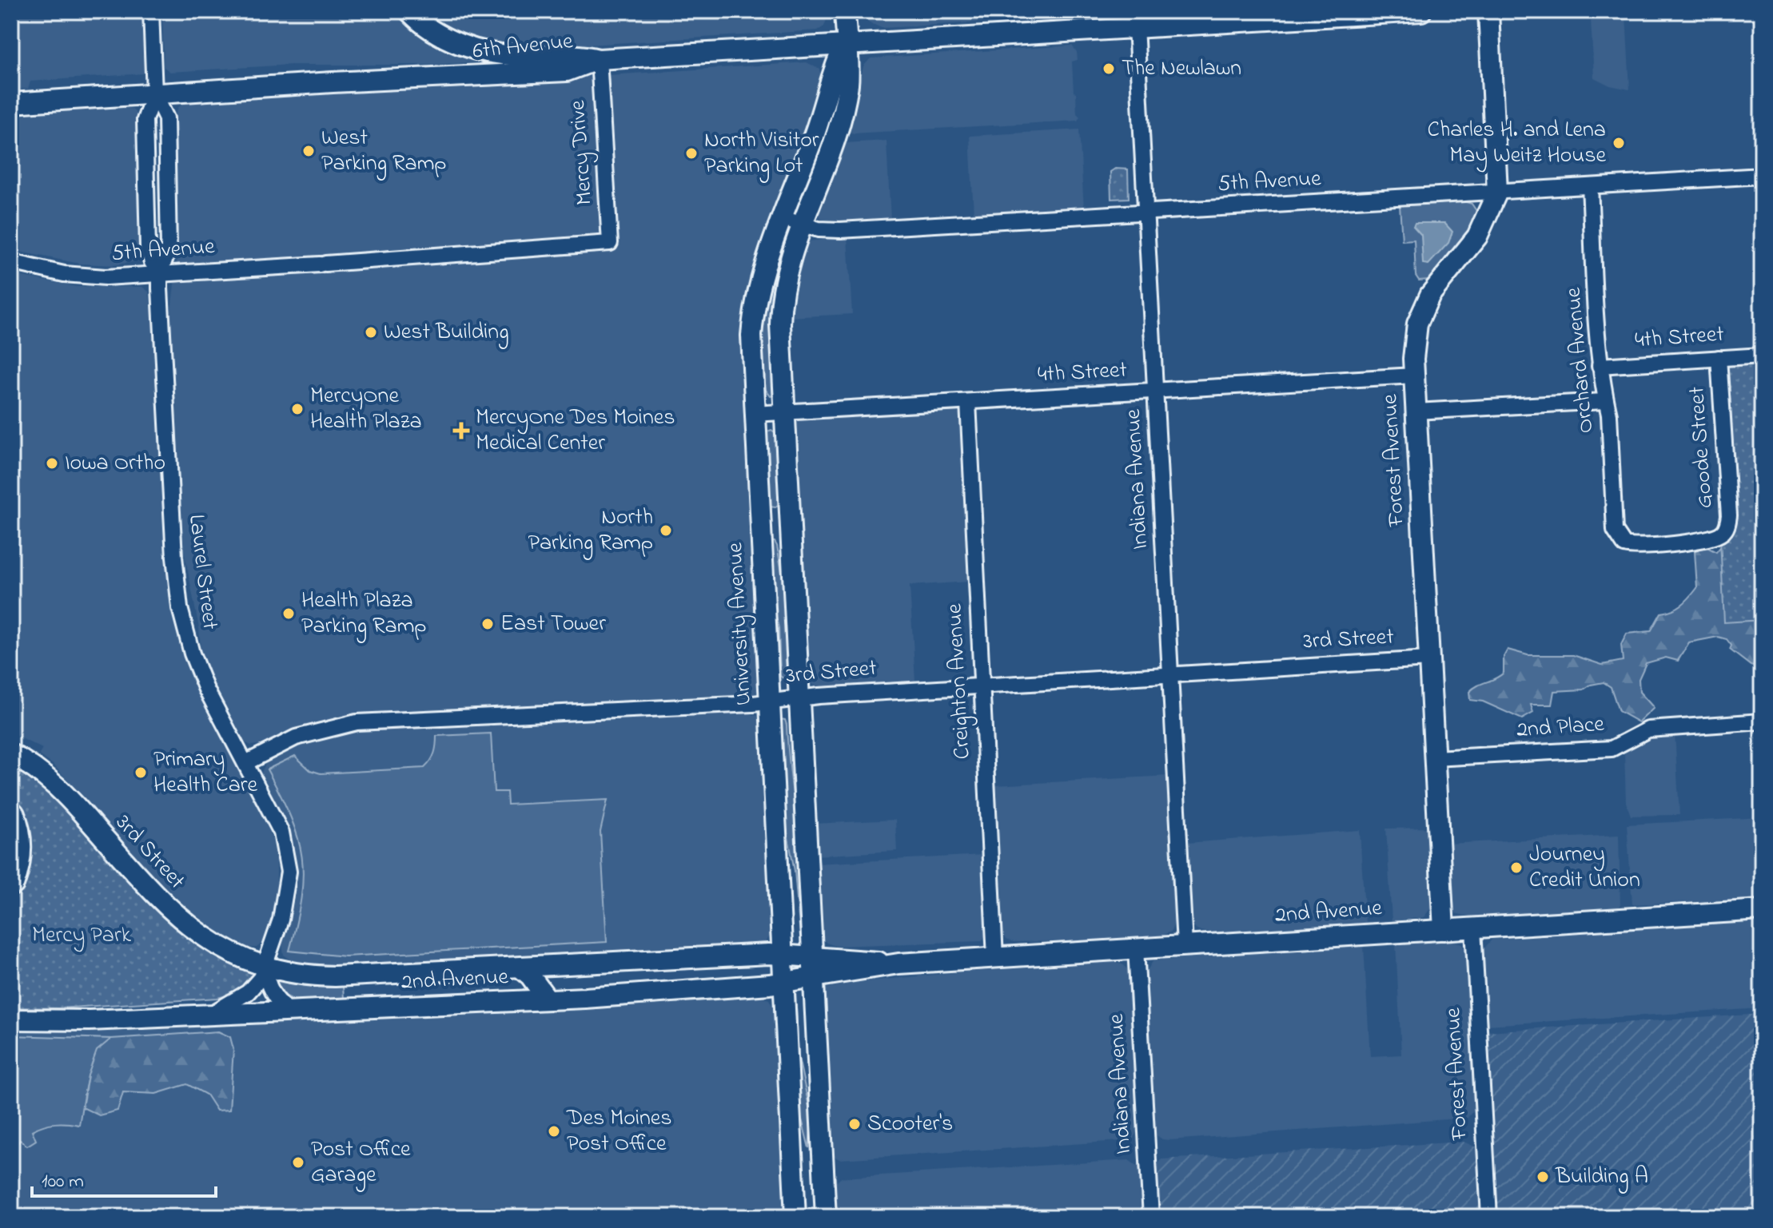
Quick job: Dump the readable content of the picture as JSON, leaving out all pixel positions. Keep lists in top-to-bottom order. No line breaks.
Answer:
{"streets":{"main road":["6th Avenue","Forest Avenue","University Avenue","3rd Street","2nd Avenue"],"street":["Mercy Drive","5th Avenue","4th Street","Orchard Avenue","Goode Street","Indiana Avenue","Laurel Street","Creighton Avenue","2nd Place"]},"crossings":[["6th Avenue","Mercy Drive"],["6th Avenue","Indiana Avenue"],["6th Avenue","Laurel Street"],["6th Avenue","University Avenue"],["Mercy Drive","5th Avenue"],["5th Avenue","Orchard Avenue"],["5th Avenue","Forest Avenue"],["5th Avenue","Indiana Avenue"],["5th Avenue","Laurel Street"],["5th Avenue","University Avenue"],["4th Street","Orchard Avenue"],["4th Street","Goode Street"],["4th Street","Forest Avenue"],["4th Street","Indiana Avenue"],["4th Street","University Avenue"],["4th Street","Creighton Avenue"],["Orchard Avenue","Goode Street"],["Forest Avenue","3rd Street"],["Forest Avenue","2nd Place"],["Forest Avenue","2nd Avenue"],["Indiana Avenue","3rd Street"],["Indiana Avenue","2nd Avenue"],["Laurel Street","3rd Street"],["Laurel Street","2nd Avenue"],["University Avenue","3rd Street"],["University Avenue","2nd Avenue"],["3rd Street","Creighton Avenue"],["3rd Street","2nd Avenue"],["Creighton Avenue","2nd Avenue"]],"parks":["Mercy Park"],"places":{"other":["The Newlawn","Charles H. and Lena May Weitz House","West Parking Ramp","North Visitor Parking Lot","West Building","MercyOne Health Plaza","Iowa Ortho","North Parking Ramp","Health Plaza Parking Ramp","East Tower","Primary Health Care","Journey Credit Union","Scooter's","Des Moines Post Office","Post Office Garage","Building A"],"health":["MercyOne Des Moines Medical Center"]},"scale_bar":"100 m"}
